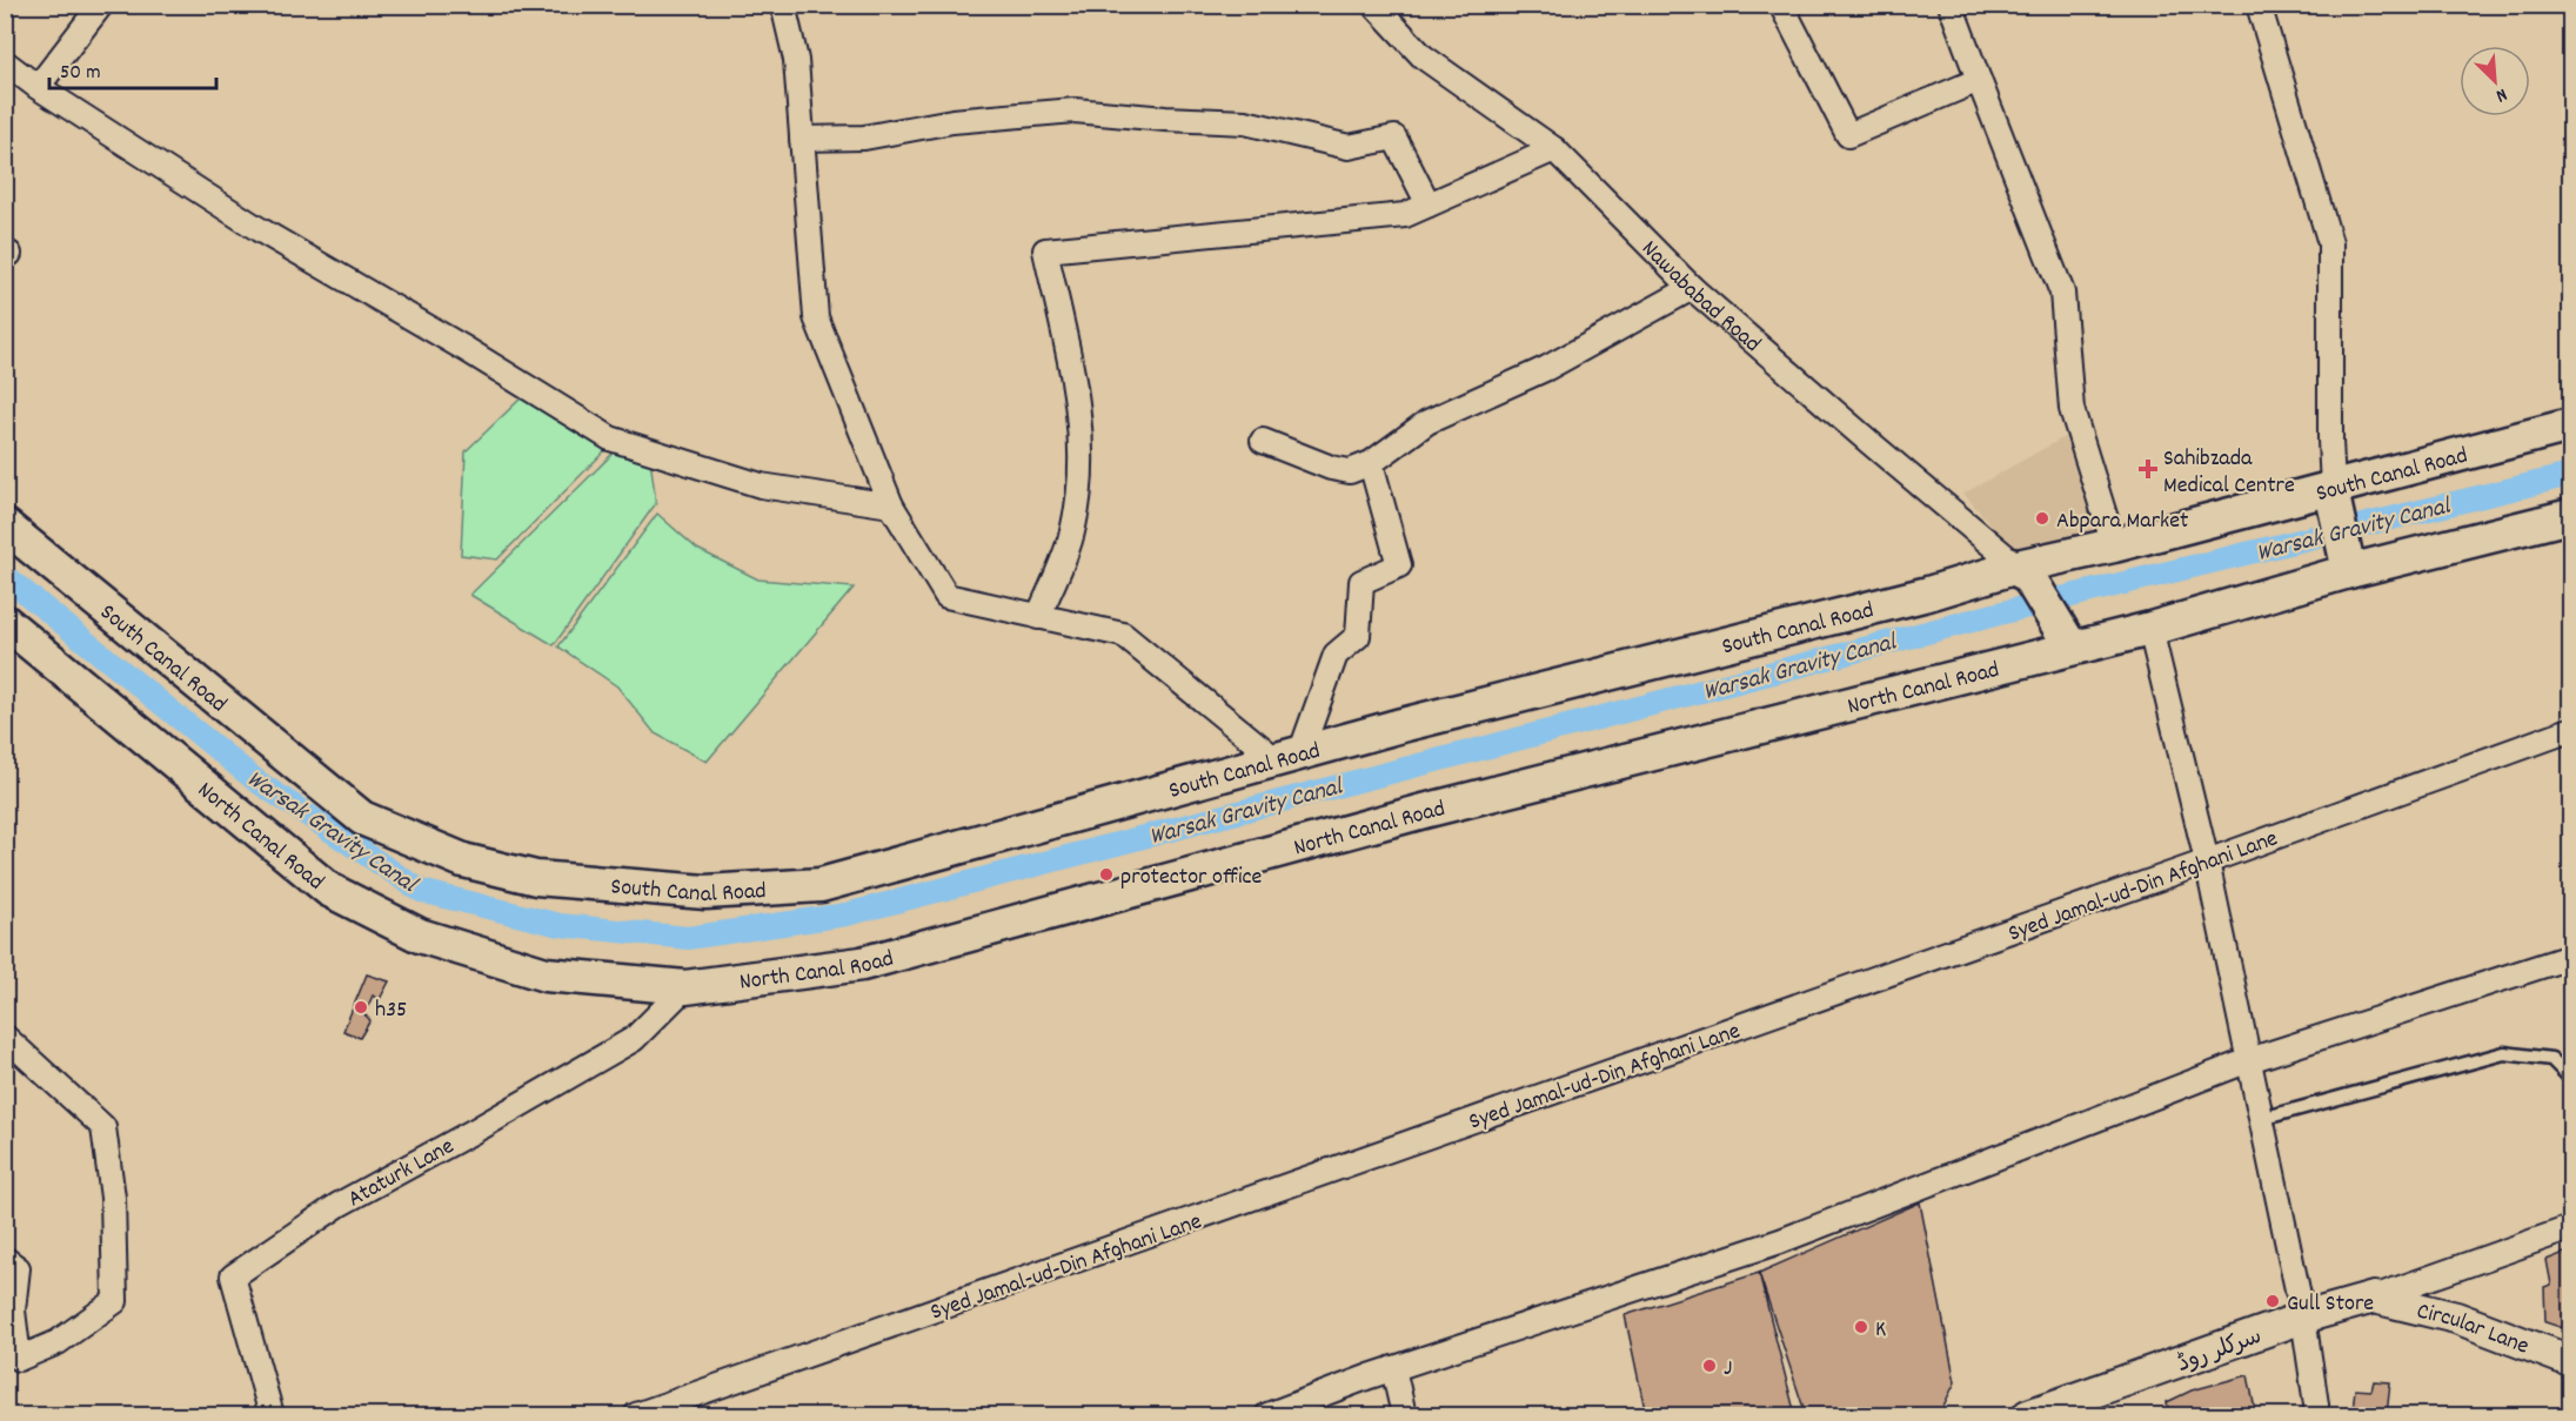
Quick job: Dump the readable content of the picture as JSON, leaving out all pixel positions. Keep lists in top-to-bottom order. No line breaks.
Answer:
{"streets":{"main road":["South Canal Road","North Canal Road"],"street":["Nawababad Road","Syed Jamal-ud-Din Afghani Lane","Ataturk Lane","Circular Lane","سرکلر روڈ"]},"crossings":[["Nawababad Road","South Canal Road"],["North Canal Road","Ataturk Lane"],["Circular Lane","سرکلر روڈ"]],"water":["Warsak Gravity Canal"],"places":{"health":["Sahibzada Medical Centre"],"other":["Abpara Market","protector office","h35","Gull Store","K","J"]},"scale_bar":"50 m","north":"bottom right"}
